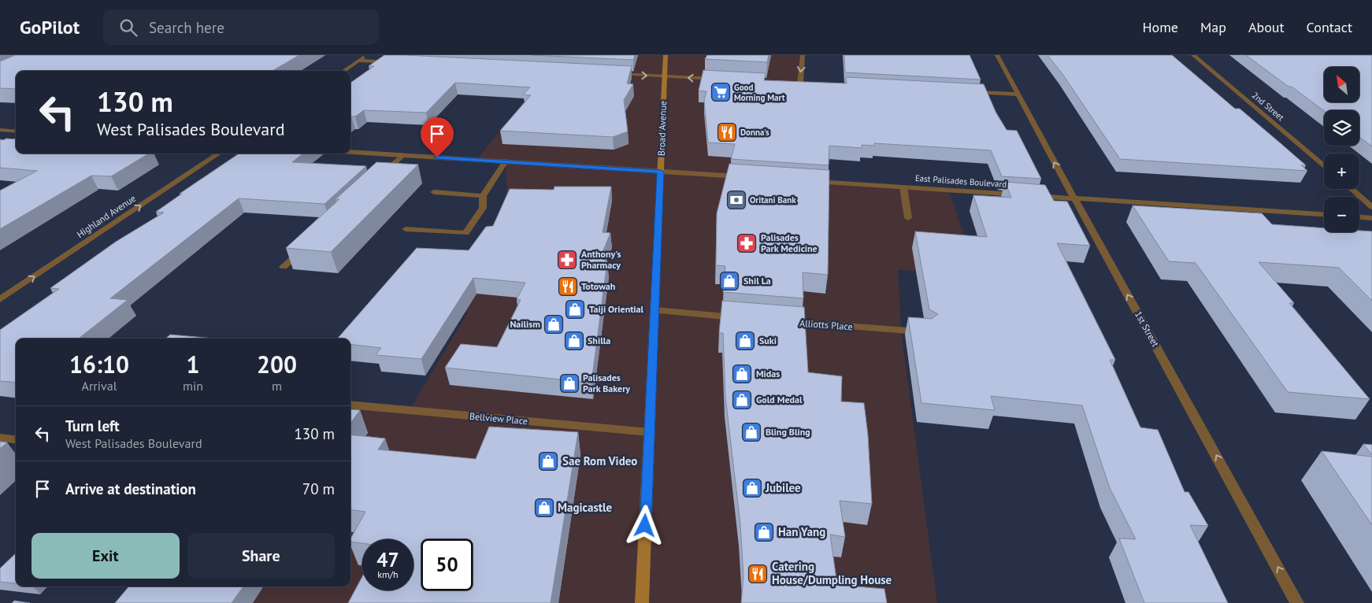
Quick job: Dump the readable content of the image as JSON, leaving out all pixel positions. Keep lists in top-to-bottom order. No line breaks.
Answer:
{"streets":{"main road":["Broad Avenue"],"street":["2nd Street","East Palisades Boulevard","Highland Avenue","Alliotts Place","1st Street","Bellview Place"]},"crossings":[["Broad Avenue","Bellview Place"],["East Palisades Boulevard","1st Street"]],"one_way":["Highland Avenue","1st Street"],"places":{"supermarket":["Good Morning Mart"],"restaurant":["Donna's","Totowah","Catering House/Dumpling House"],"bank":["Oritani Bank"],"pharmacy":["Palisades Park Medicine","Anthony's Pharmacy"],"shop":["Shil La","Taiji Oriential","Nailism","Shilla","Suki","Midas","Palisades Park Bakery","Gold Medal","Bling Bling","Sae Rom Video","Jubilee","Magicastle","Han Yang"]},"north":"top left","page":{"header":"GoPilot","search":"Search here","nav":["Home","Map","About","Contact"],"map_buttons":["+","−"],"turn":["130 m","West Palisades Boulevard"],"eta":["16:10","Arrival","1","min","200","m"],"list":[{"name":"Turn left","note":"West Palisades Boulevard","value":"130 m"},{"name":"Arrive at destination","value":"70 m"}],"buttons":["Exit","Share"],"speed":"47 km/h","limit":"50"}}
